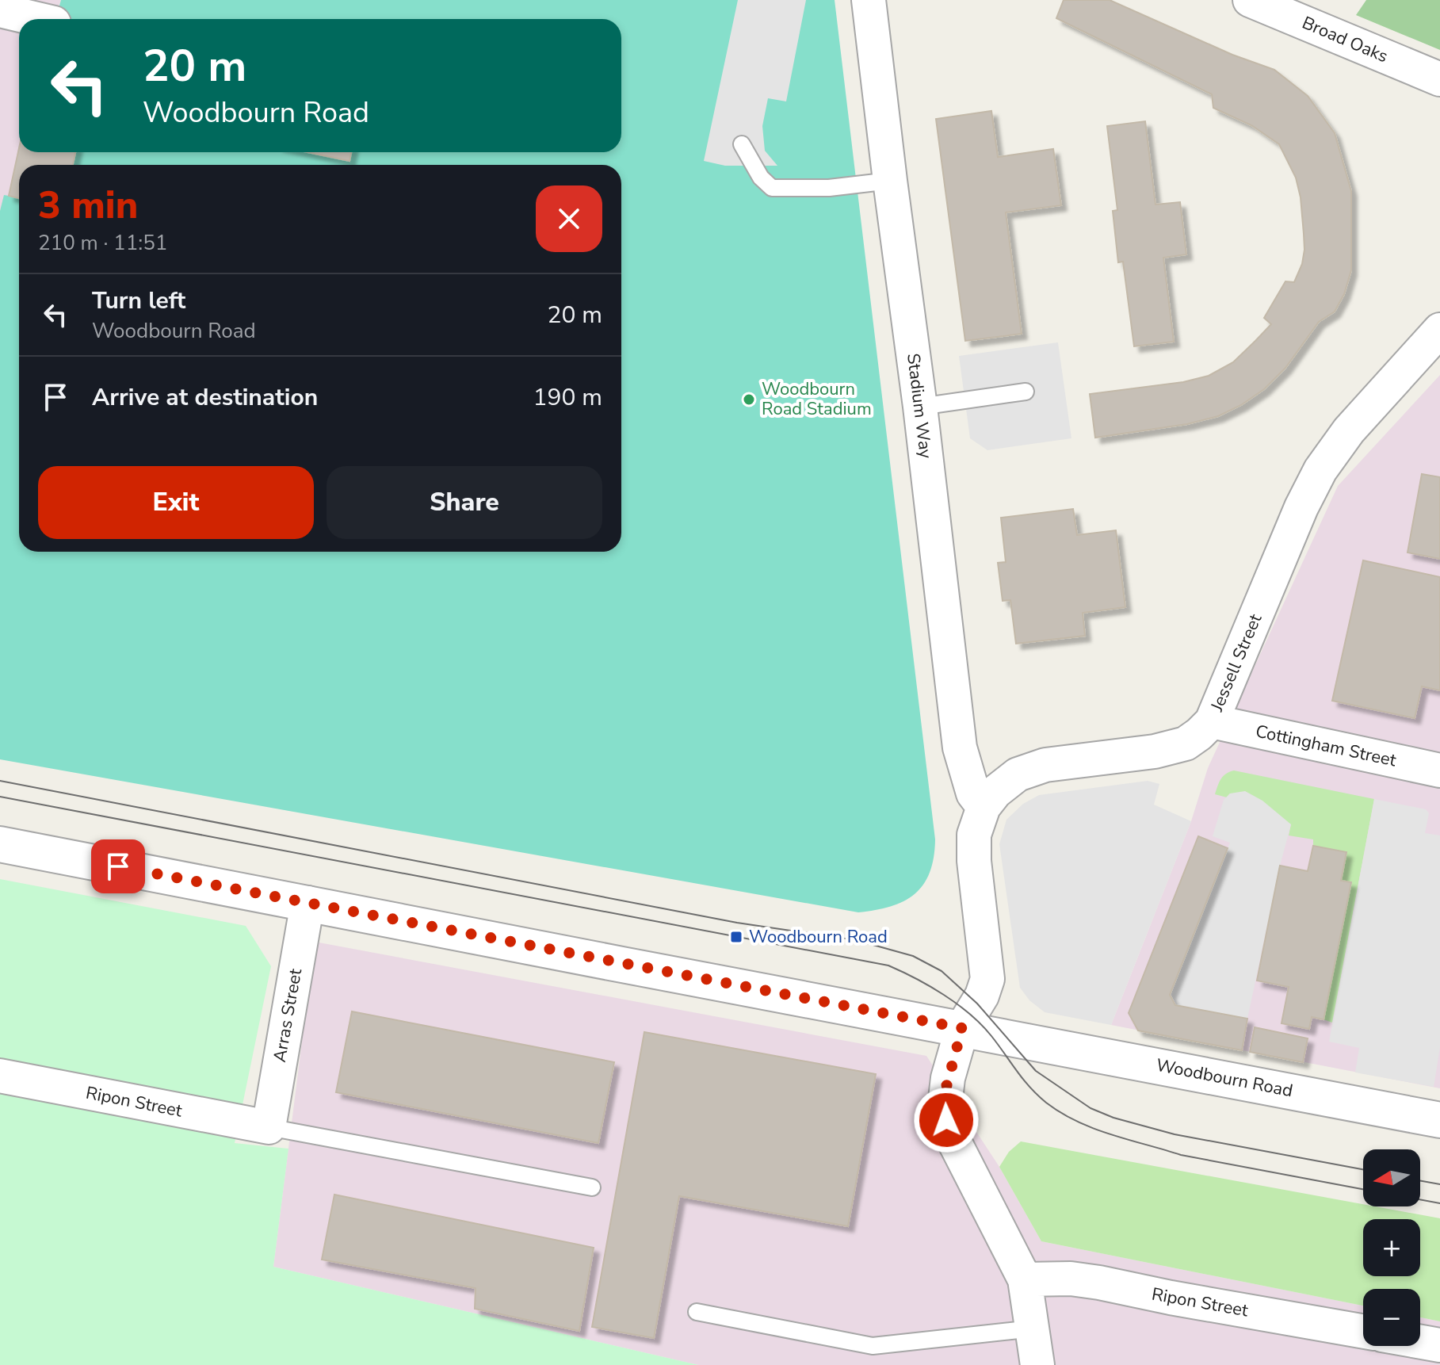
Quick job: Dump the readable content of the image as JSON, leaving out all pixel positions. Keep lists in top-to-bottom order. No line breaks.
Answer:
{"streets":{"street":["Broad Oaks","Stadium Way","Jessell Street","Cottingham Street","Arras Street","Woodbourn Road","Ripon Street"]},"crossings":[["Stadium Way","Jessell Street"],["Jessell Street","Cottingham Street"],["Jessell Street","Woodbourn Road"],["Jessell Street","Ripon Street"],["Arras Street","Woodbourn Road"],["Arras Street","Ripon Street"]],"places":{"other":["Woodbourn Road Stadium"],"transit":["Woodbourn Road"]},"north":"left","page":{"turn":["20 m","Woodbourn Road"],"heading":["3 min","210 m · 11:51"],"list":[{"name":"Turn left","note":"Woodbourn Road","value":"20 m"},{"name":"Arrive at destination","value":"190 m"}],"buttons":["Exit","Share"],"map_buttons":["+","−"]}}
